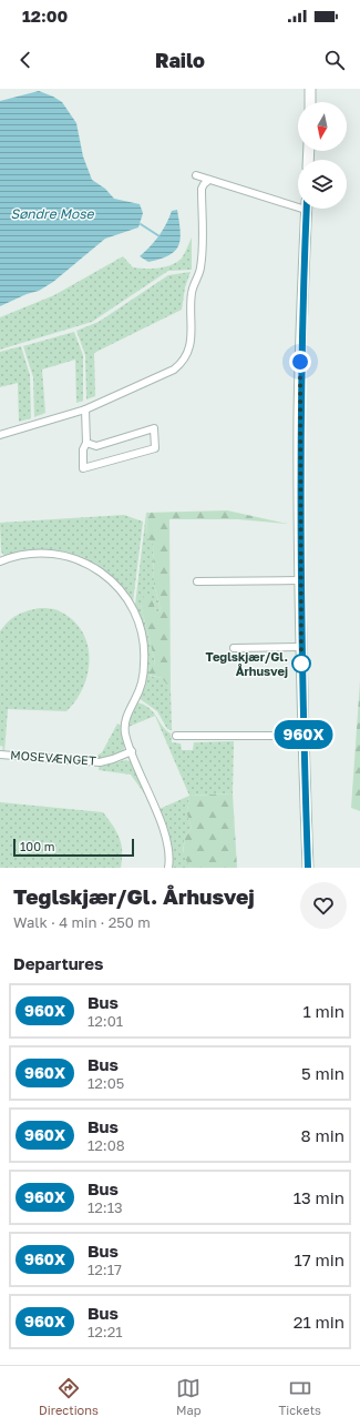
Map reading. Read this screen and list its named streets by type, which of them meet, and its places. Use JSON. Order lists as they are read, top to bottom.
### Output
{
  "streets": {
    "street": ["MOSEVÆNGET"]
  },
  "water": ["Søndre Mose"],
  "places": ["Teglskjær/Gl. Århusvej"],
  "lines": ["bus line 960X"],
  "scale_bar": "100 m",
  "north": "bottom",
  "page": {
    "status": "12:00",
    "header": "Railo",
    "on_map": "960X",
    "scale": "100 m",
    "heading": [
      ["Teglskjær/Gl. Århusvej", "Walk · 4 min · 250 m"],
      "Departures"
    ],
    "list": [
      {
        "mark": "960X",
        "name": "Bus",
        "note": "12:01",
        "value": "1 min"
      },
      {
        "mark": "960X",
        "name": "Bus",
        "note": "12:05",
        "value": "5 min"
      },
      {
        "mark": "960X",
        "name": "Bus",
        "note": "12:08",
        "value": "8 min"
      },
      {
        "mark": "960X",
        "name": "Bus",
        "note": "12:13",
        "value": "13 min"
      },
      {
        "mark": "960X",
        "name": "Bus",
        "note": "12:17",
        "value": "17 min"
      },
      {
        "mark": "960X",
        "name": "Bus",
        "note": "12:21",
        "value": "21 min"
      }
    ],
    "tabs": ["Directions", "Map", "Tickets"]
  }
}
